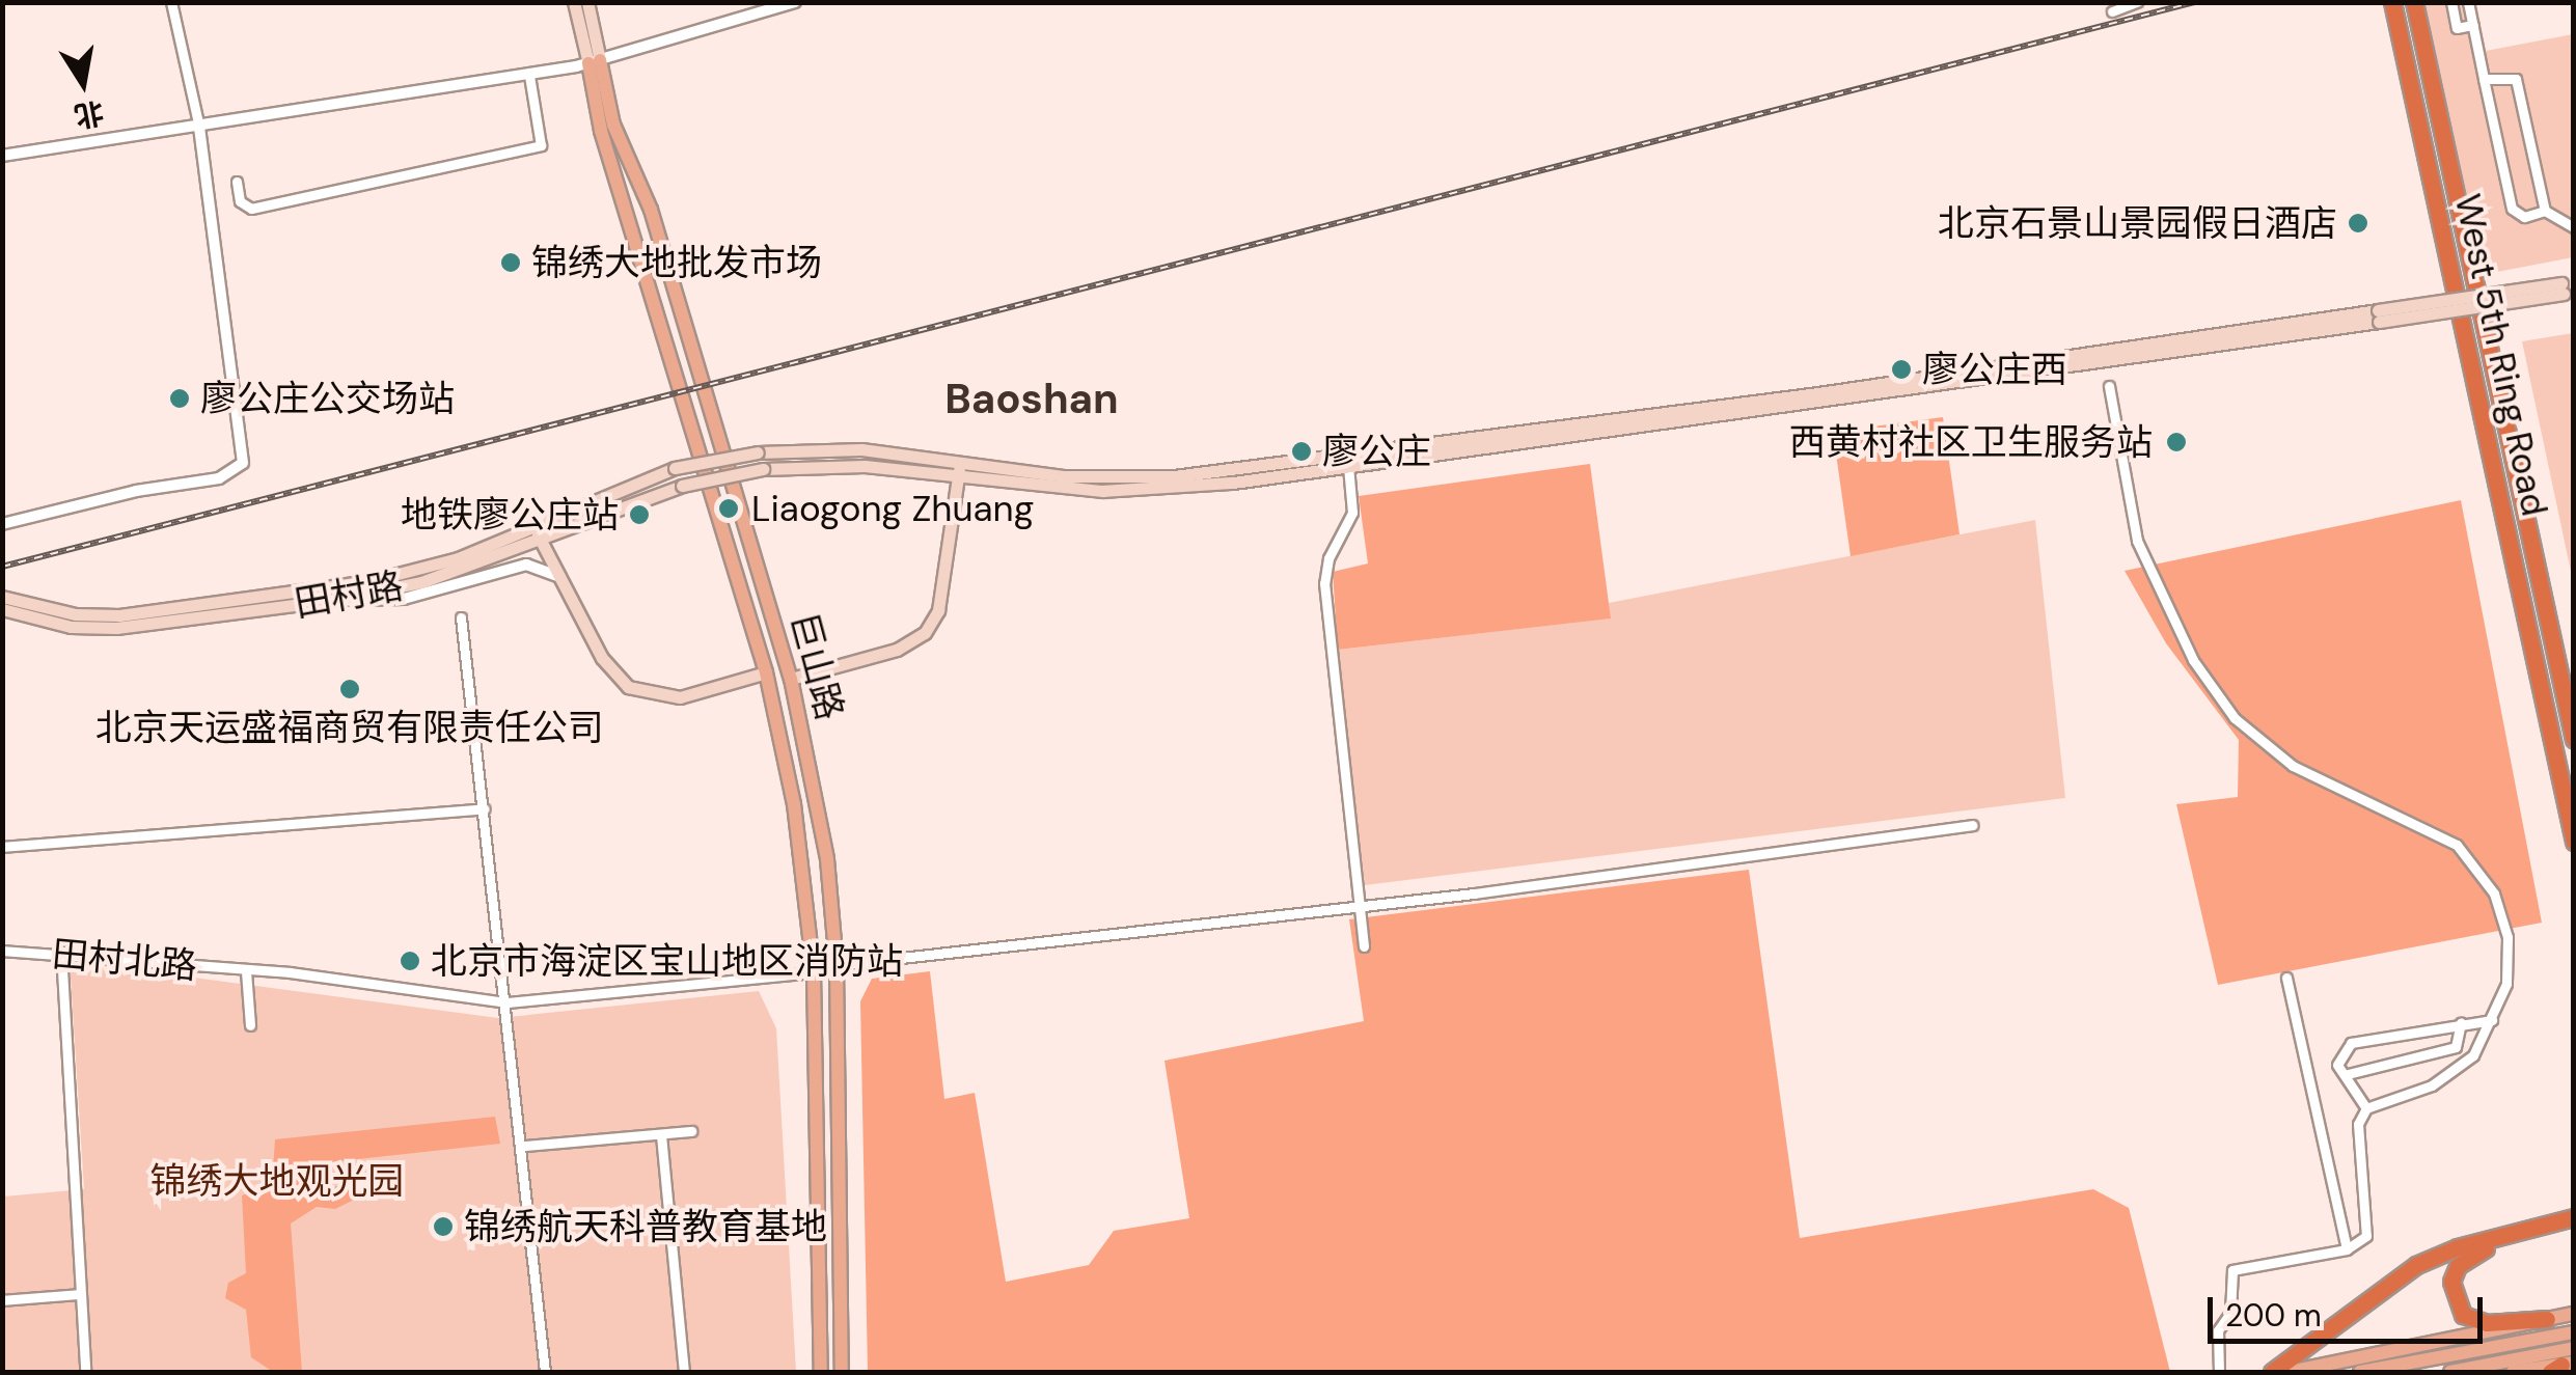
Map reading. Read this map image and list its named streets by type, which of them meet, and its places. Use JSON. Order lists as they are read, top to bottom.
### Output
{
  "streets": {
    "highway": ["West 5th Ring Road"],
    "main road": ["田村路", "巨山路"],
    "street": ["田村北路"]
  },
  "crossings": [
    ["巨山路", "田村北路"]
  ],
  "districts": ["Baoshan"],
  "parks": ["锦绣大地观光园"],
  "places": [
    "北京石景山景园假日酒店",
    "锦绣大地批发市场",
    "廖公庄西",
    "廖公庄公交场站",
    "西黄村社区卫生服务站",
    "廖公庄",
    "Liaogong Zhuang",
    "地铁廖公庄站",
    "北京天运盛福商贸有限责任公司",
    "北京市海淀区宝山地区消防站",
    "锦绣航天科普教育基地"
  ],
  "scale_bar": "200 m",
  "north": "bottom"
}
